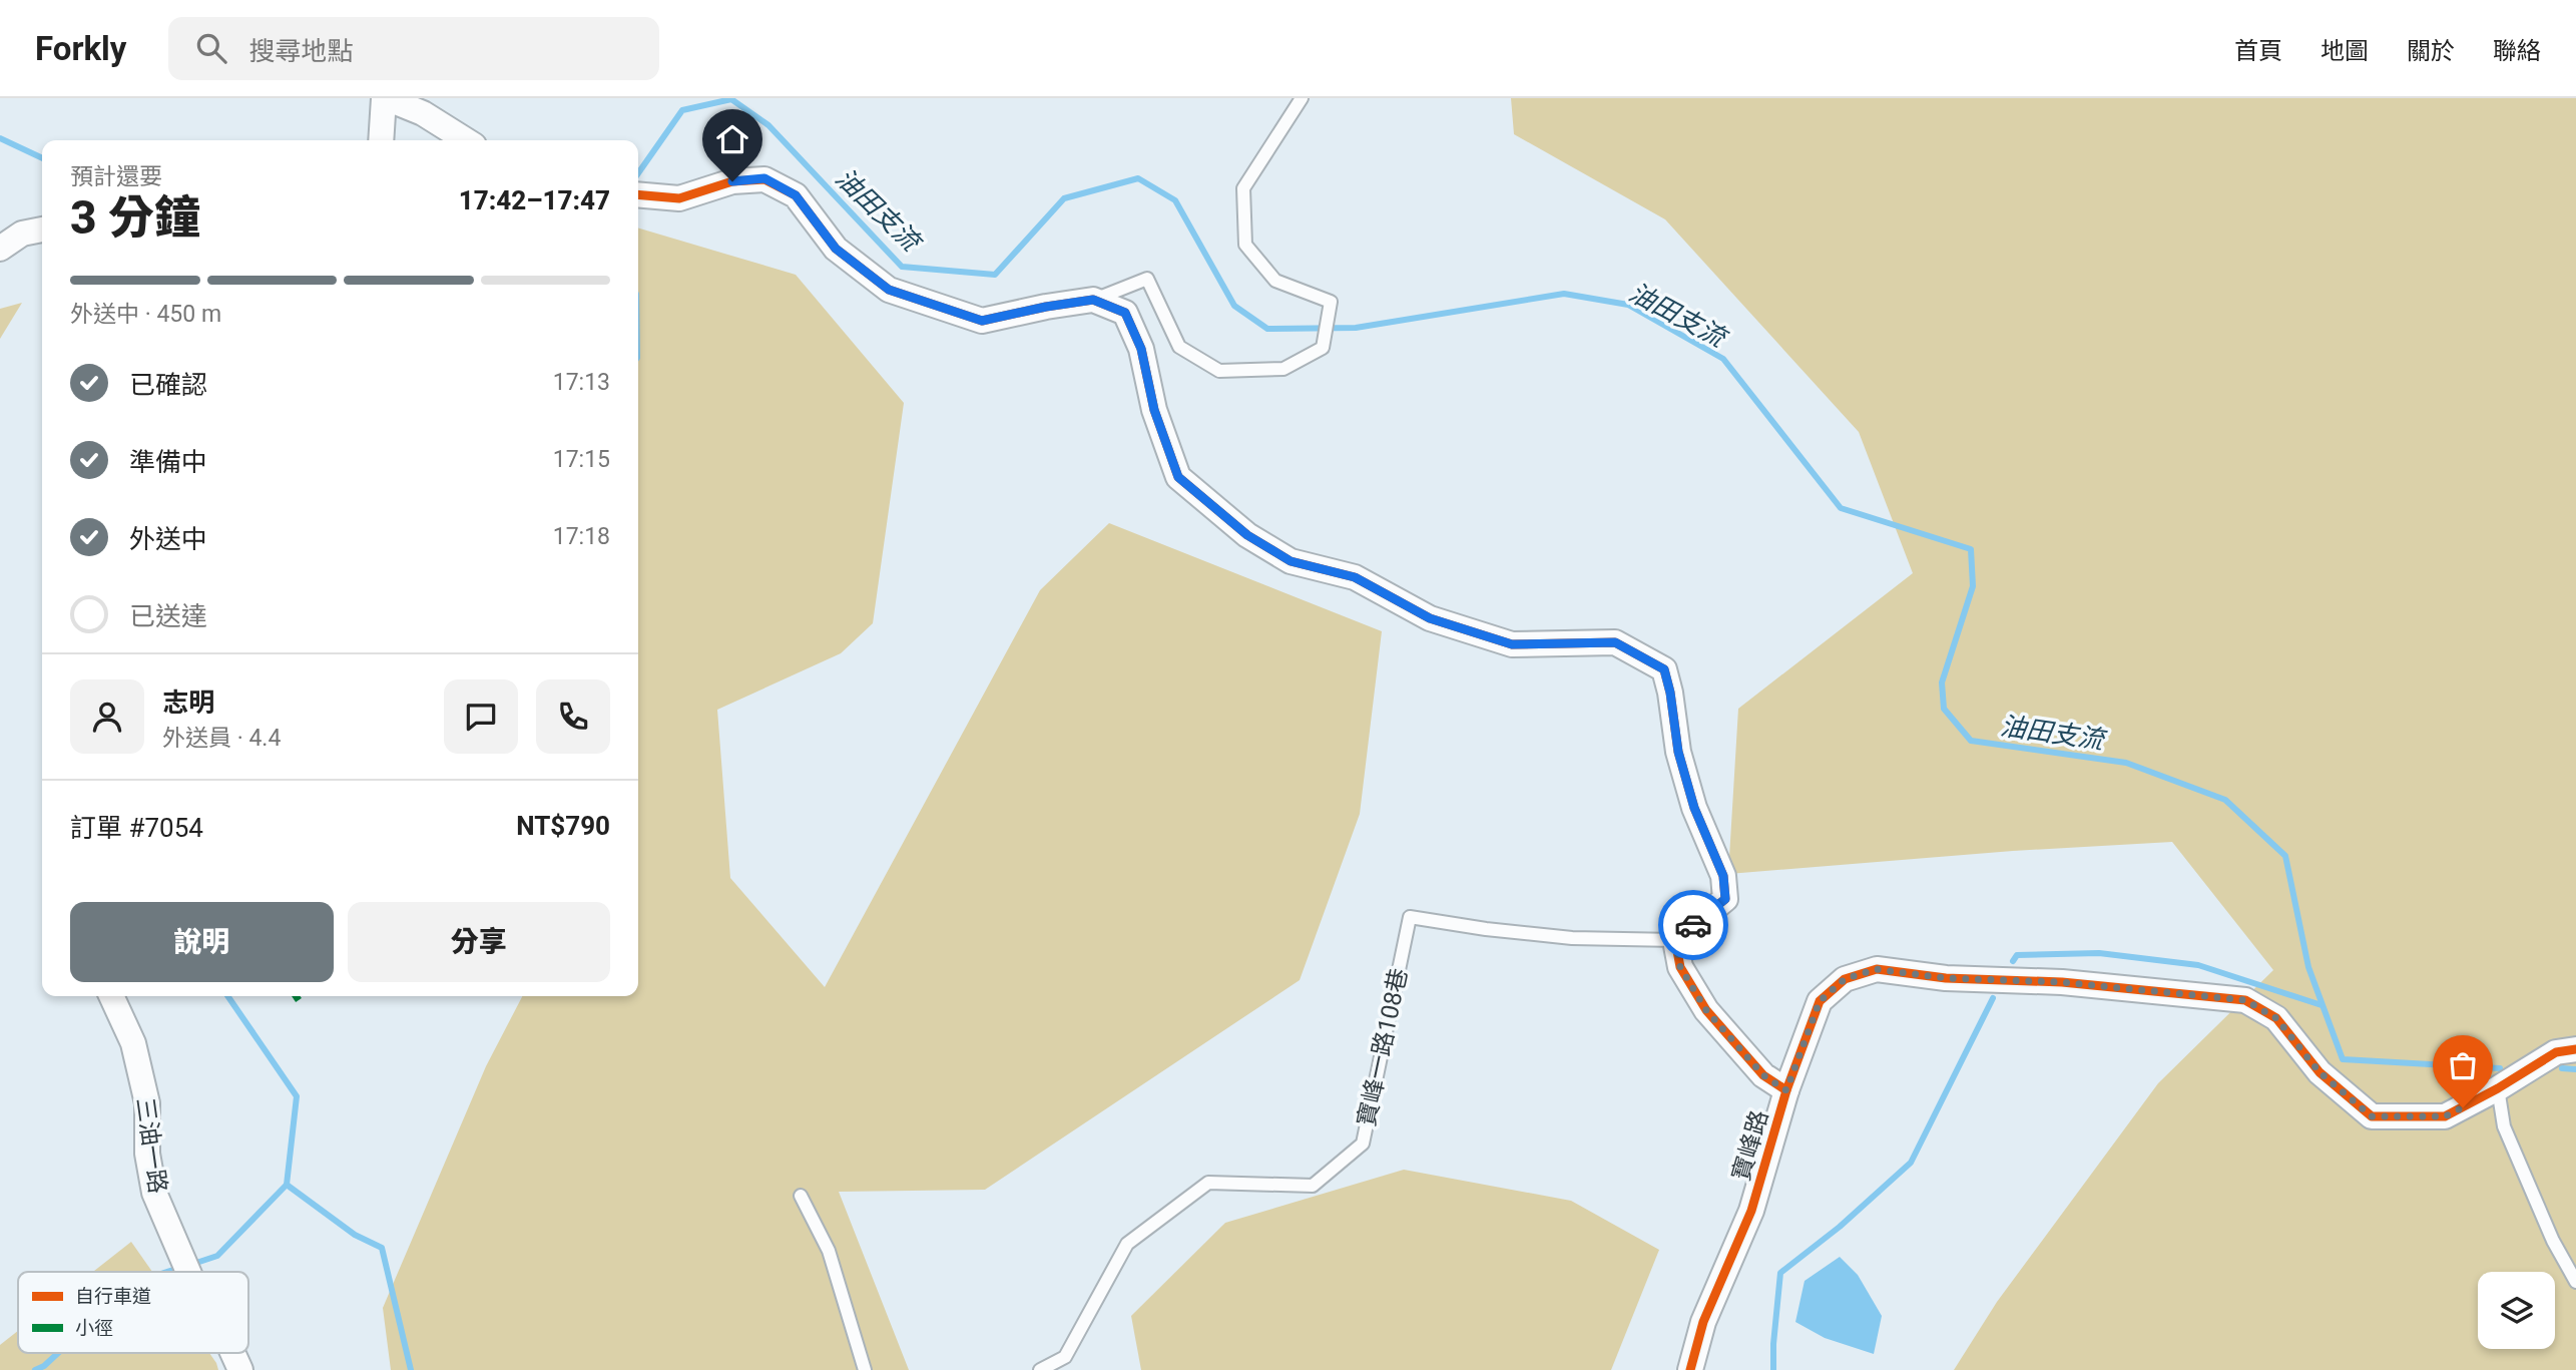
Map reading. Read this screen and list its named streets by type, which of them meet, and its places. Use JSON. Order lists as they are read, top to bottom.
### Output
{
  "streets": {
    "street": ["三油一路", "寶峰路"],
    "lane": ["寶峰一路108巷"]
  },
  "water": ["油田支流"],
  "legend": ["自行車道", "小徑"],
  "page": {
    "header": "Forkly",
    "search": "搜尋地點",
    "nav": [
      "首頁",
      "地圖",
      "關於",
      "聯絡"
    ],
    "heading": ["3 分鐘", "預計還要", "17:42–17:47"],
    "panel": [
      "志明",
      "外送員 · 4.4",
      "訂單 #7054",
      "NT$790"
    ],
    "bar": "外送中 · 450 m",
    "list": [
      ["已確認", "17:13"],
      ["準備中", "17:15"],
      ["外送中", "17:18"],
      "已送達"
    ],
    "buttons": ["說明", "分享"]
  }
}
